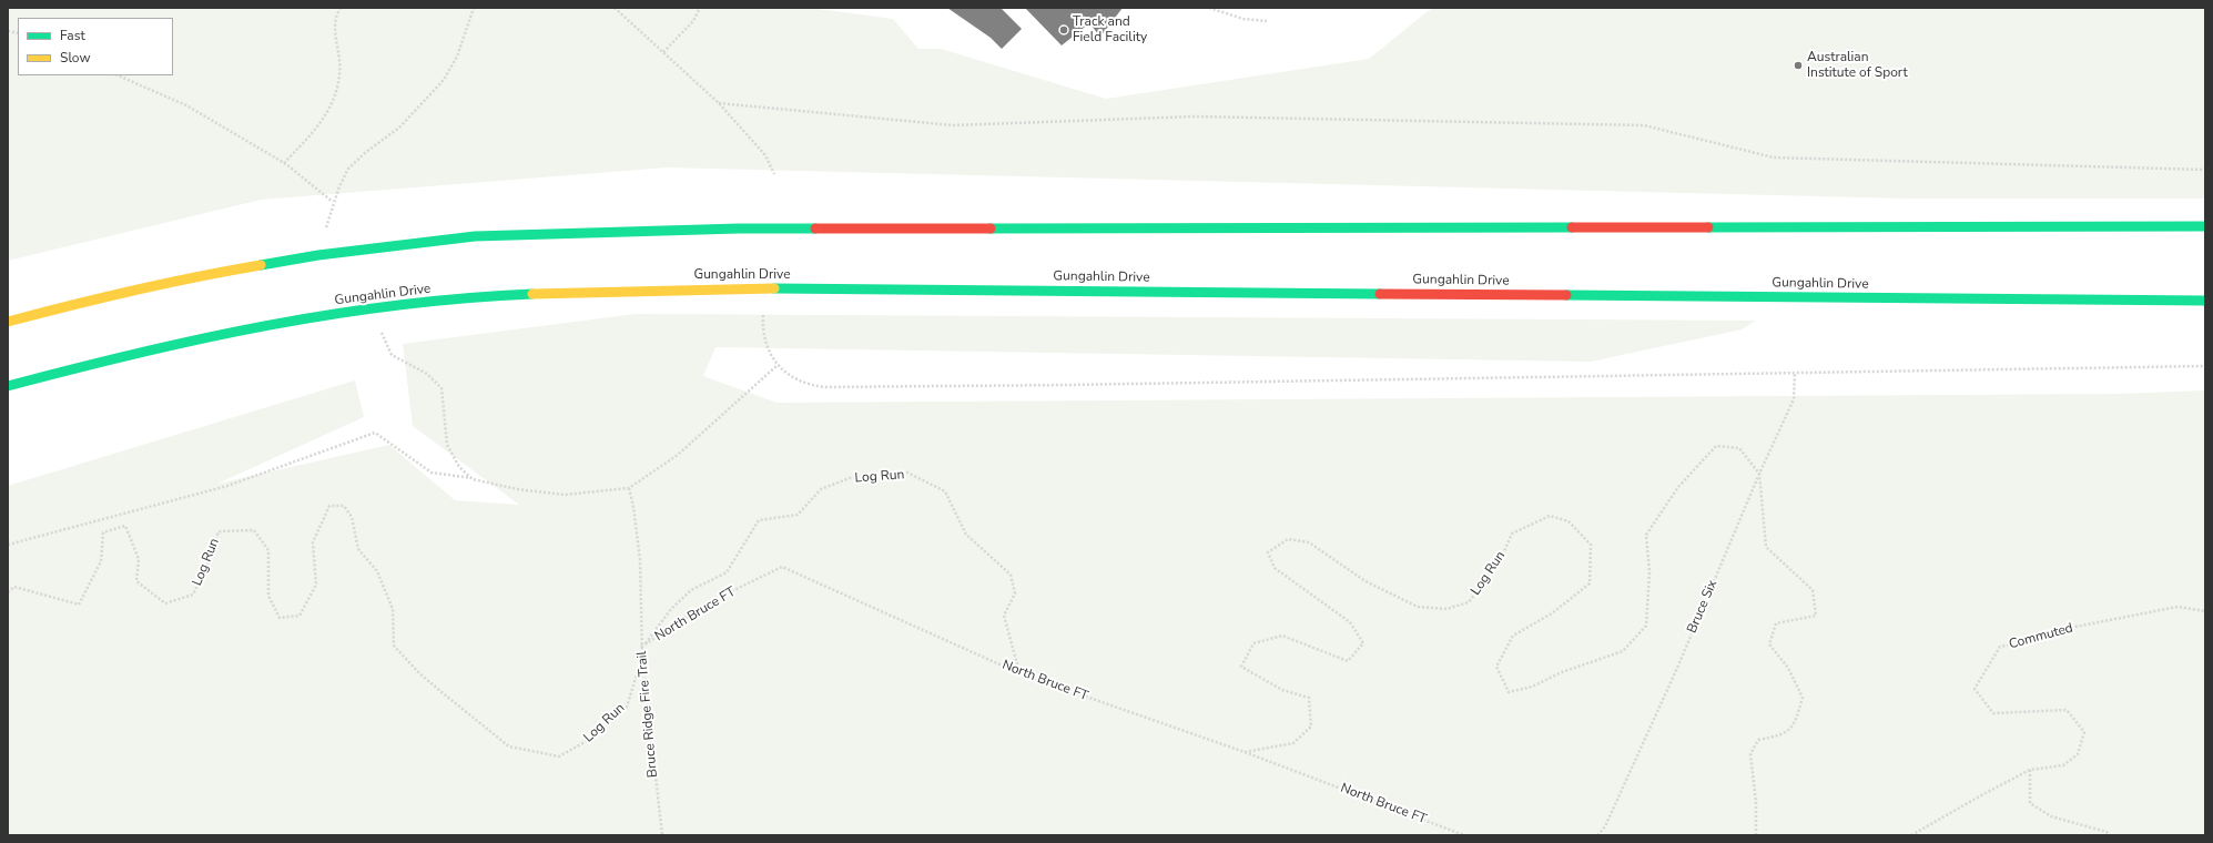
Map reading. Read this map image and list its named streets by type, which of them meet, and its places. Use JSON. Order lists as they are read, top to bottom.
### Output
{
  "streets": {
    "highway": ["Gungahlin Drive"],
    "path": [
      "Log Run",
      "Bruce Six",
      "North Bruce FT",
      "Commuted",
      "Bruce Ridge Fire Trail"
    ]
  },
  "crossings": [
    ["Log Run", "Bruce Six"],
    ["Log Run", "North Bruce FT"],
    ["Log Run", "Bruce Ridge Fire Trail"],
    ["North Bruce FT", "Bruce Ridge Fire Trail"]
  ],
  "places": ["Track and Field Facility", "Australian Institute of Sport"],
  "legend": ["Fast", "Slow"]
}
